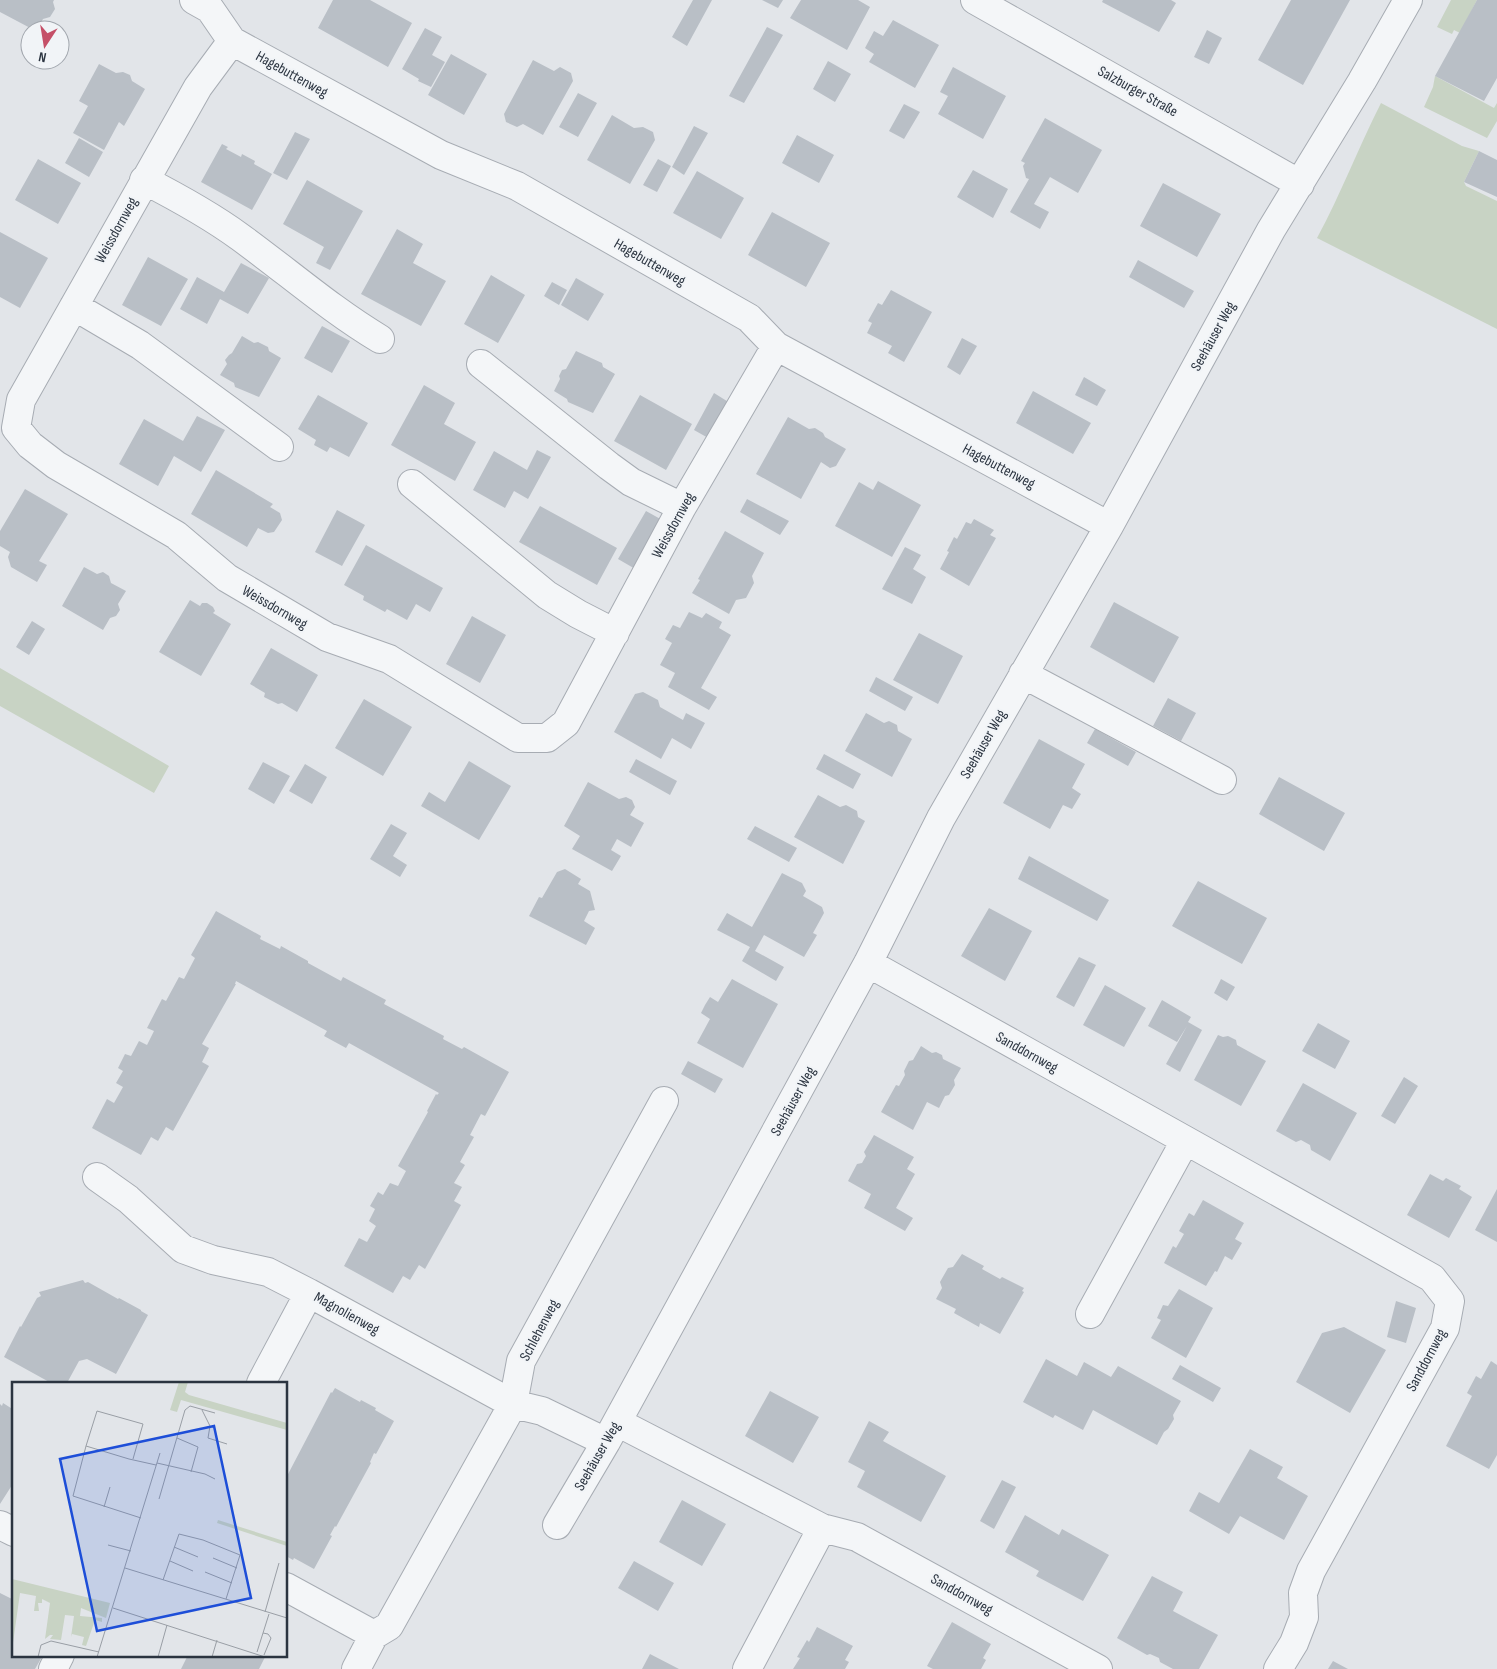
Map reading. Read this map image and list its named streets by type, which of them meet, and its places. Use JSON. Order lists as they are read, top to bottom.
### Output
{
  "streets": {
    "street": [
      "Hagebuttenweg",
      "Salzburger Straße",
      "Weissdornweg",
      "Seehäuser Weg",
      "Sanddornweg",
      "Magnolienweg",
      "Schlehenweg"
    ]
  },
  "crossings": [
    ["Hagebuttenweg", "Weissdornweg"],
    ["Hagebuttenweg", "Seehäuser Weg"],
    ["Salzburger Straße", "Seehäuser Weg"],
    ["Seehäuser Weg", "Sanddornweg"],
    ["Seehäuser Weg", "Magnolienweg"],
    ["Sanddornweg", "Magnolienweg"],
    ["Magnolienweg", "Schlehenweg"]
  ],
  "north": "bottom"
}
